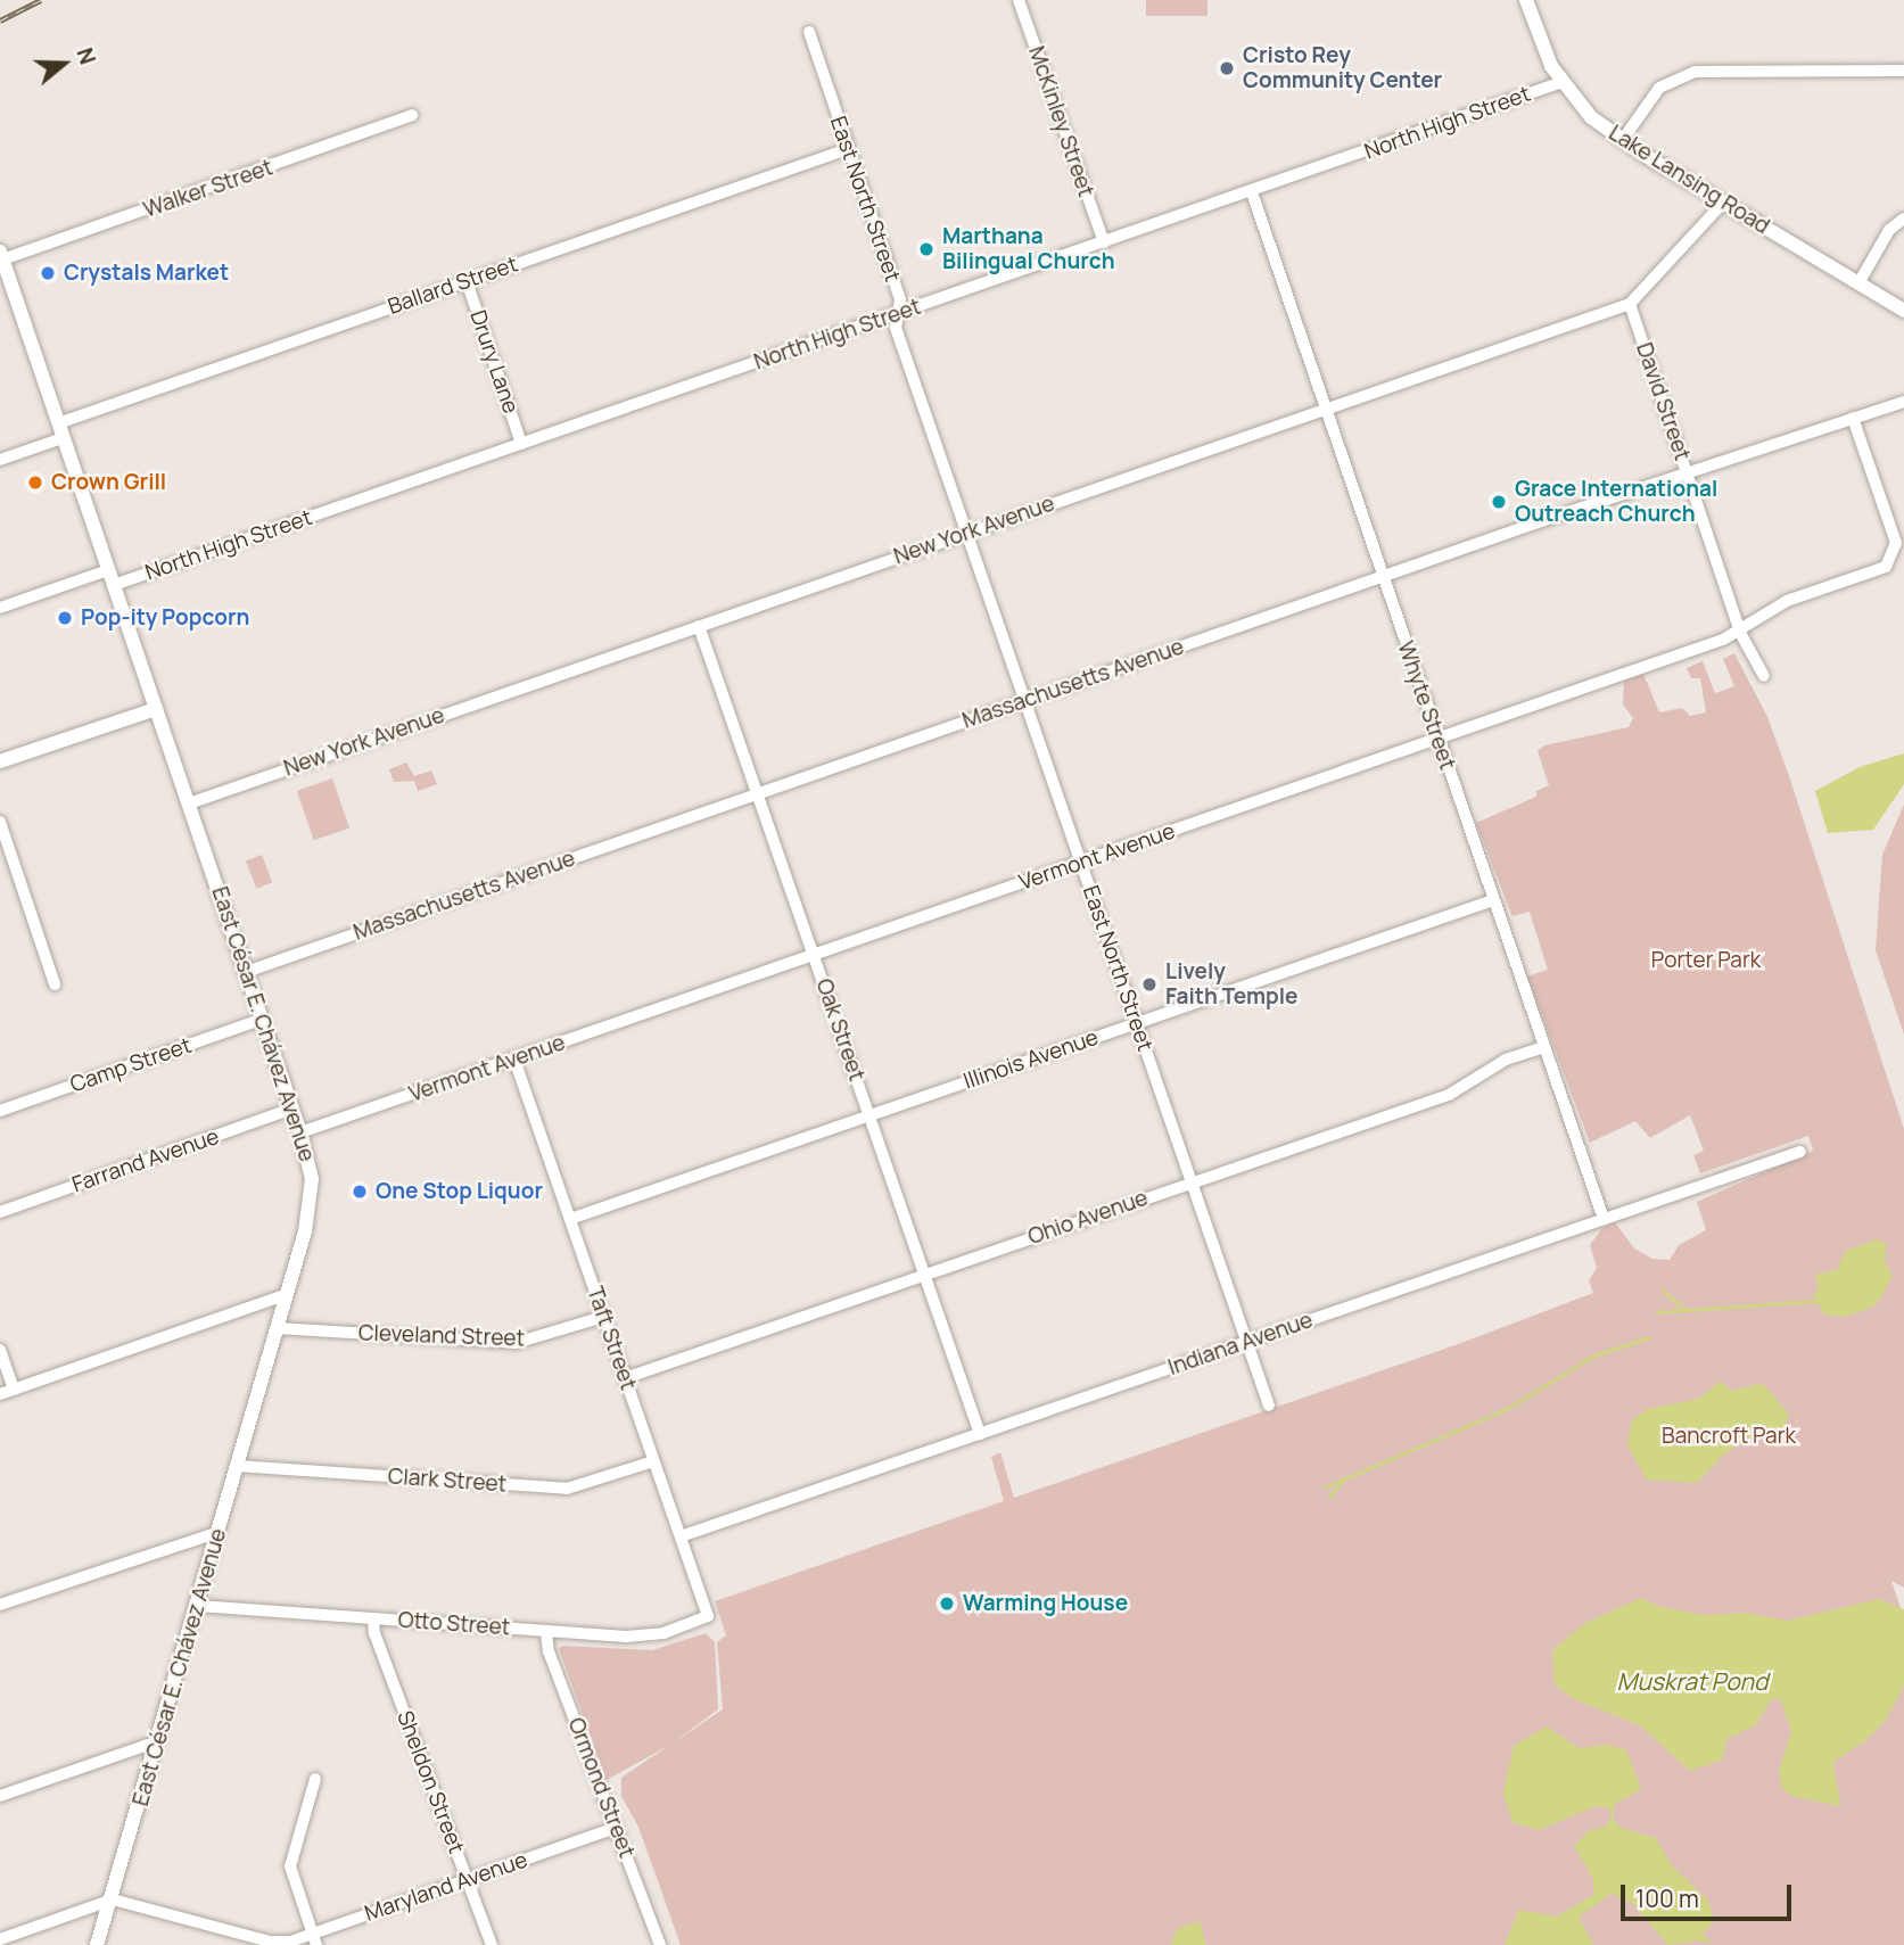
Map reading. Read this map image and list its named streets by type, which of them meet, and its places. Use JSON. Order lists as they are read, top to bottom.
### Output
{
  "streets": {
    "street": [
      "McKinley Street",
      "North High Street",
      "Lake Lansing Road",
      "Walker Street",
      "East North Street",
      "Ballard Street",
      "Drury Lane",
      "David Street",
      "New York Avenue",
      "Massachusetts Avenue",
      "Whyte Street",
      "Vermont Avenue",
      "East César E. Chávez Avenue",
      "Oak Street",
      "Illinois Avenue",
      "Camp Street",
      "Farrand Avenue",
      "Ohio Avenue",
      "Cleveland Street",
      "Taft Street",
      "Indiana Avenue",
      "Clark Street",
      "Otto Street",
      "Sheldon Street",
      "Ormond Street",
      "Maryland Avenue"
    ]
  },
  "crossings": [
    ["McKinley Street", "North High Street"],
    ["North High Street", "Lake Lansing Road"],
    ["North High Street", "East North Street"],
    ["North High Street", "Drury Lane"],
    ["North High Street", "Whyte Street"],
    ["North High Street", "East César E. Chávez Avenue"],
    ["Lake Lansing Road", "New York Avenue"],
    ["Walker Street", "East César E. Chávez Avenue"],
    ["East North Street", "Ballard Street"],
    ["East North Street", "New York Avenue"],
    ["East North Street", "Massachusetts Avenue"],
    ["East North Street", "Vermont Avenue"],
    ["East North Street", "Illinois Avenue"],
    ["East North Street", "Ohio Avenue"],
    ["East North Street", "Indiana Avenue"],
    ["Ballard Street", "Drury Lane"],
    ["Ballard Street", "East César E. Chávez Avenue"],
    ["David Street", "New York Avenue"],
    ["David Street", "Massachusetts Avenue"],
    ["David Street", "Vermont Avenue"],
    ["New York Avenue", "Whyte Street"],
    ["New York Avenue", "East César E. Chávez Avenue"],
    ["New York Avenue", "Oak Street"],
    ["Massachusetts Avenue", "Whyte Street"],
    ["Massachusetts Avenue", "Vermont Avenue"],
    ["Massachusetts Avenue", "East César E. Chávez Avenue"],
    ["Massachusetts Avenue", "Oak Street"],
    ["Whyte Street", "Vermont Avenue"],
    ["Whyte Street", "Illinois Avenue"],
    ["Whyte Street", "Ohio Avenue"],
    ["Whyte Street", "Indiana Avenue"],
    ["Vermont Avenue", "East César E. Chávez Avenue"],
    ["Vermont Avenue", "Oak Street"],
    ["Vermont Avenue", "Taft Street"],
    ["East César E. Chávez Avenue", "Camp Street"],
    ["East César E. Chávez Avenue", "Farrand Avenue"],
    ["East César E. Chávez Avenue", "Cleveland Street"],
    ["East César E. Chávez Avenue", "Clark Street"],
    ["East César E. Chávez Avenue", "Otto Street"],
    ["East César E. Chávez Avenue", "Maryland Avenue"],
    ["Oak Street", "Illinois Avenue"],
    ["Oak Street", "Ohio Avenue"],
    ["Oak Street", "Indiana Avenue"],
    ["Illinois Avenue", "Taft Street"],
    ["Ohio Avenue", "Taft Street"],
    ["Cleveland Street", "Taft Street"],
    ["Taft Street", "Indiana Avenue"],
    ["Taft Street", "Clark Street"],
    ["Taft Street", "Otto Street"],
    ["Otto Street", "Sheldon Street"],
    ["Otto Street", "Ormond Street"],
    ["Sheldon Street", "Maryland Avenue"],
    ["Ormond Street", "Maryland Avenue"]
  ],
  "water": ["Muskrat Pond"],
  "parks": ["Porter Park", "Bancroft Park"],
  "places": [
    "Cristo Rey Community Center",
    "Marthana Bilingual Church",
    "Crystals Market",
    "Crown Grill",
    "Grace International Outreach Church",
    "Pop-ity Popcorn",
    "Lively Faith Temple",
    "One Stop Liquor",
    "Warming House"
  ],
  "scale_bar": "100 m",
  "north": "right"
}
